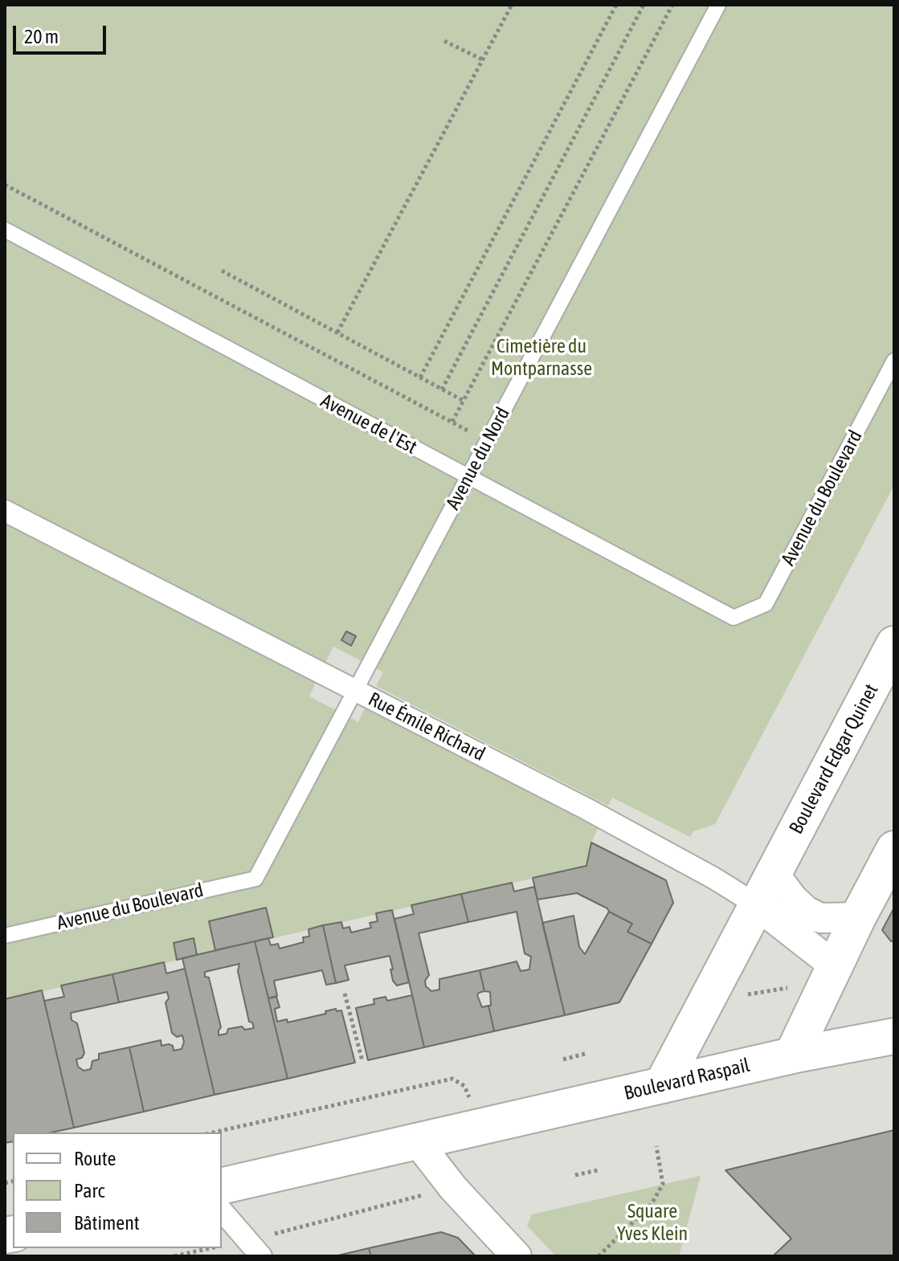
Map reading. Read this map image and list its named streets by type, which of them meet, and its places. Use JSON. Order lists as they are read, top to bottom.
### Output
{
  "streets": {
    "street": ["Rue Émile Richard", "Boulevard Edgar Quinet", "Boulevard Raspail"],
    "lane": ["Avenue de l'Est", "Avenue du Nord", "Avenue du Boulevard"]
  },
  "crossings": [
    ["Avenue de l'Est", "Avenue du Nord"],
    ["Avenue de l'Est", "Avenue du Boulevard"],
    ["Avenue du Nord", "Avenue du Boulevard"],
    ["Avenue du Nord", "Rue Émile Richard"],
    ["Rue Émile Richard", "Boulevard Edgar Quinet"],
    ["Boulevard Edgar Quinet", "Boulevard Raspail"]
  ],
  "parks": ["Cimetière du Montparnasse", "Square Yves Klein"],
  "legend": ["Route", "Parc", "Bâtiment"],
  "scale_bar": "20 m"
}
